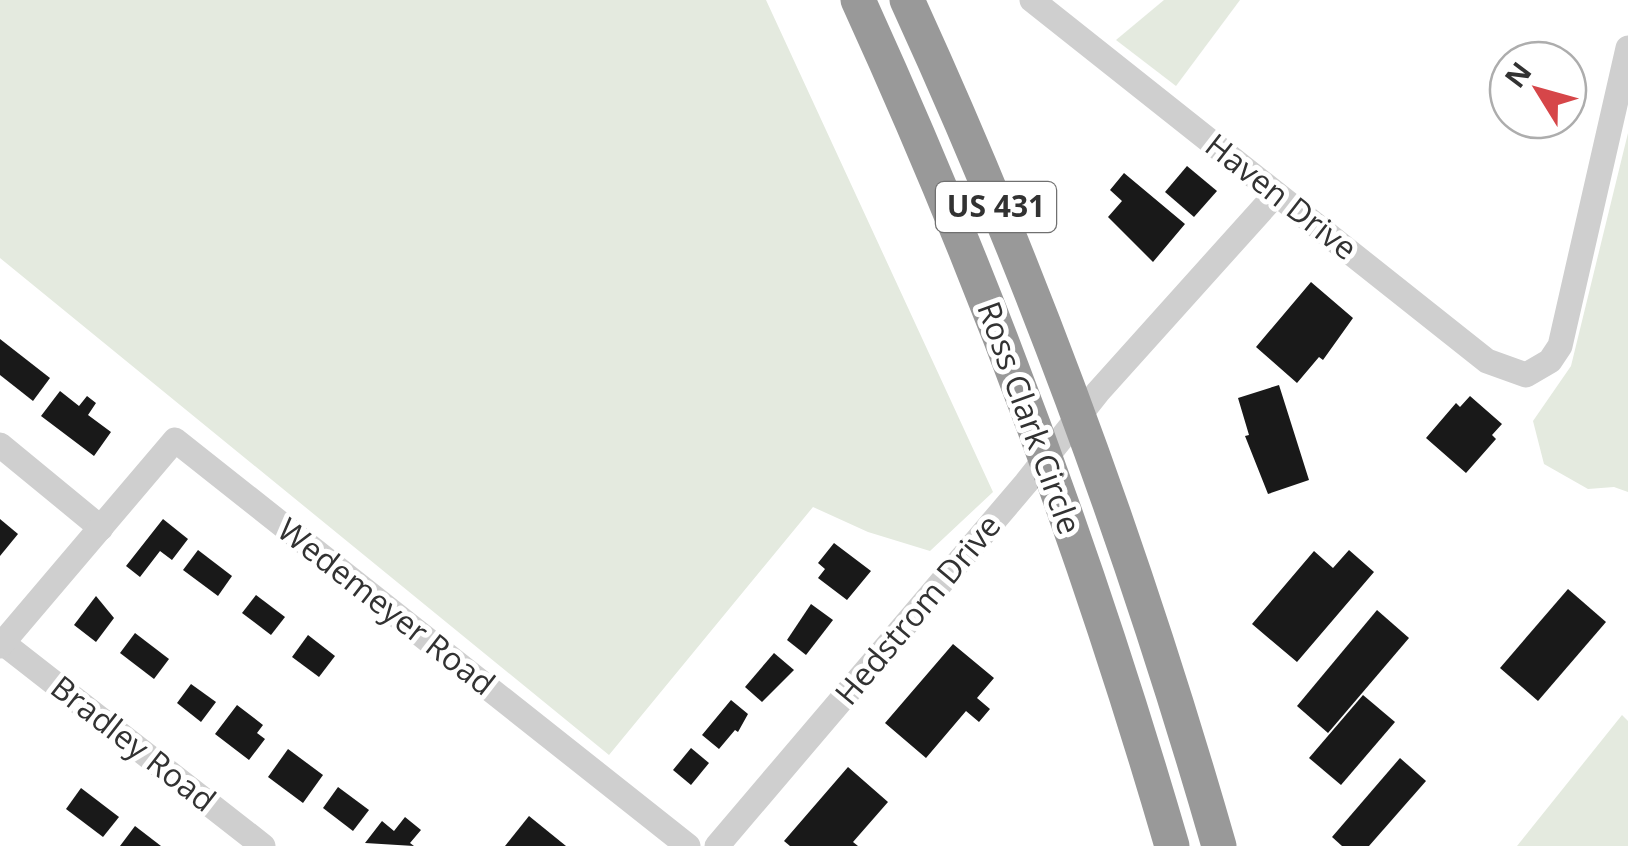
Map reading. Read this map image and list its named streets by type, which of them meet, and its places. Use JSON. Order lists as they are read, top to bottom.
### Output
{
  "streets": {
    "highway": ["US 431", "Ross Clark Circle"],
    "street": [
      "Haven Drive",
      "Wedemeyer Road",
      "Hedstrom Drive",
      "Bradley Road"
    ]
  },
  "crossings": [
    ["Haven Drive", "Hedstrom Drive"],
    ["Ross Clark Circle", "Hedstrom Drive"]
  ],
  "north": "top left"
}
